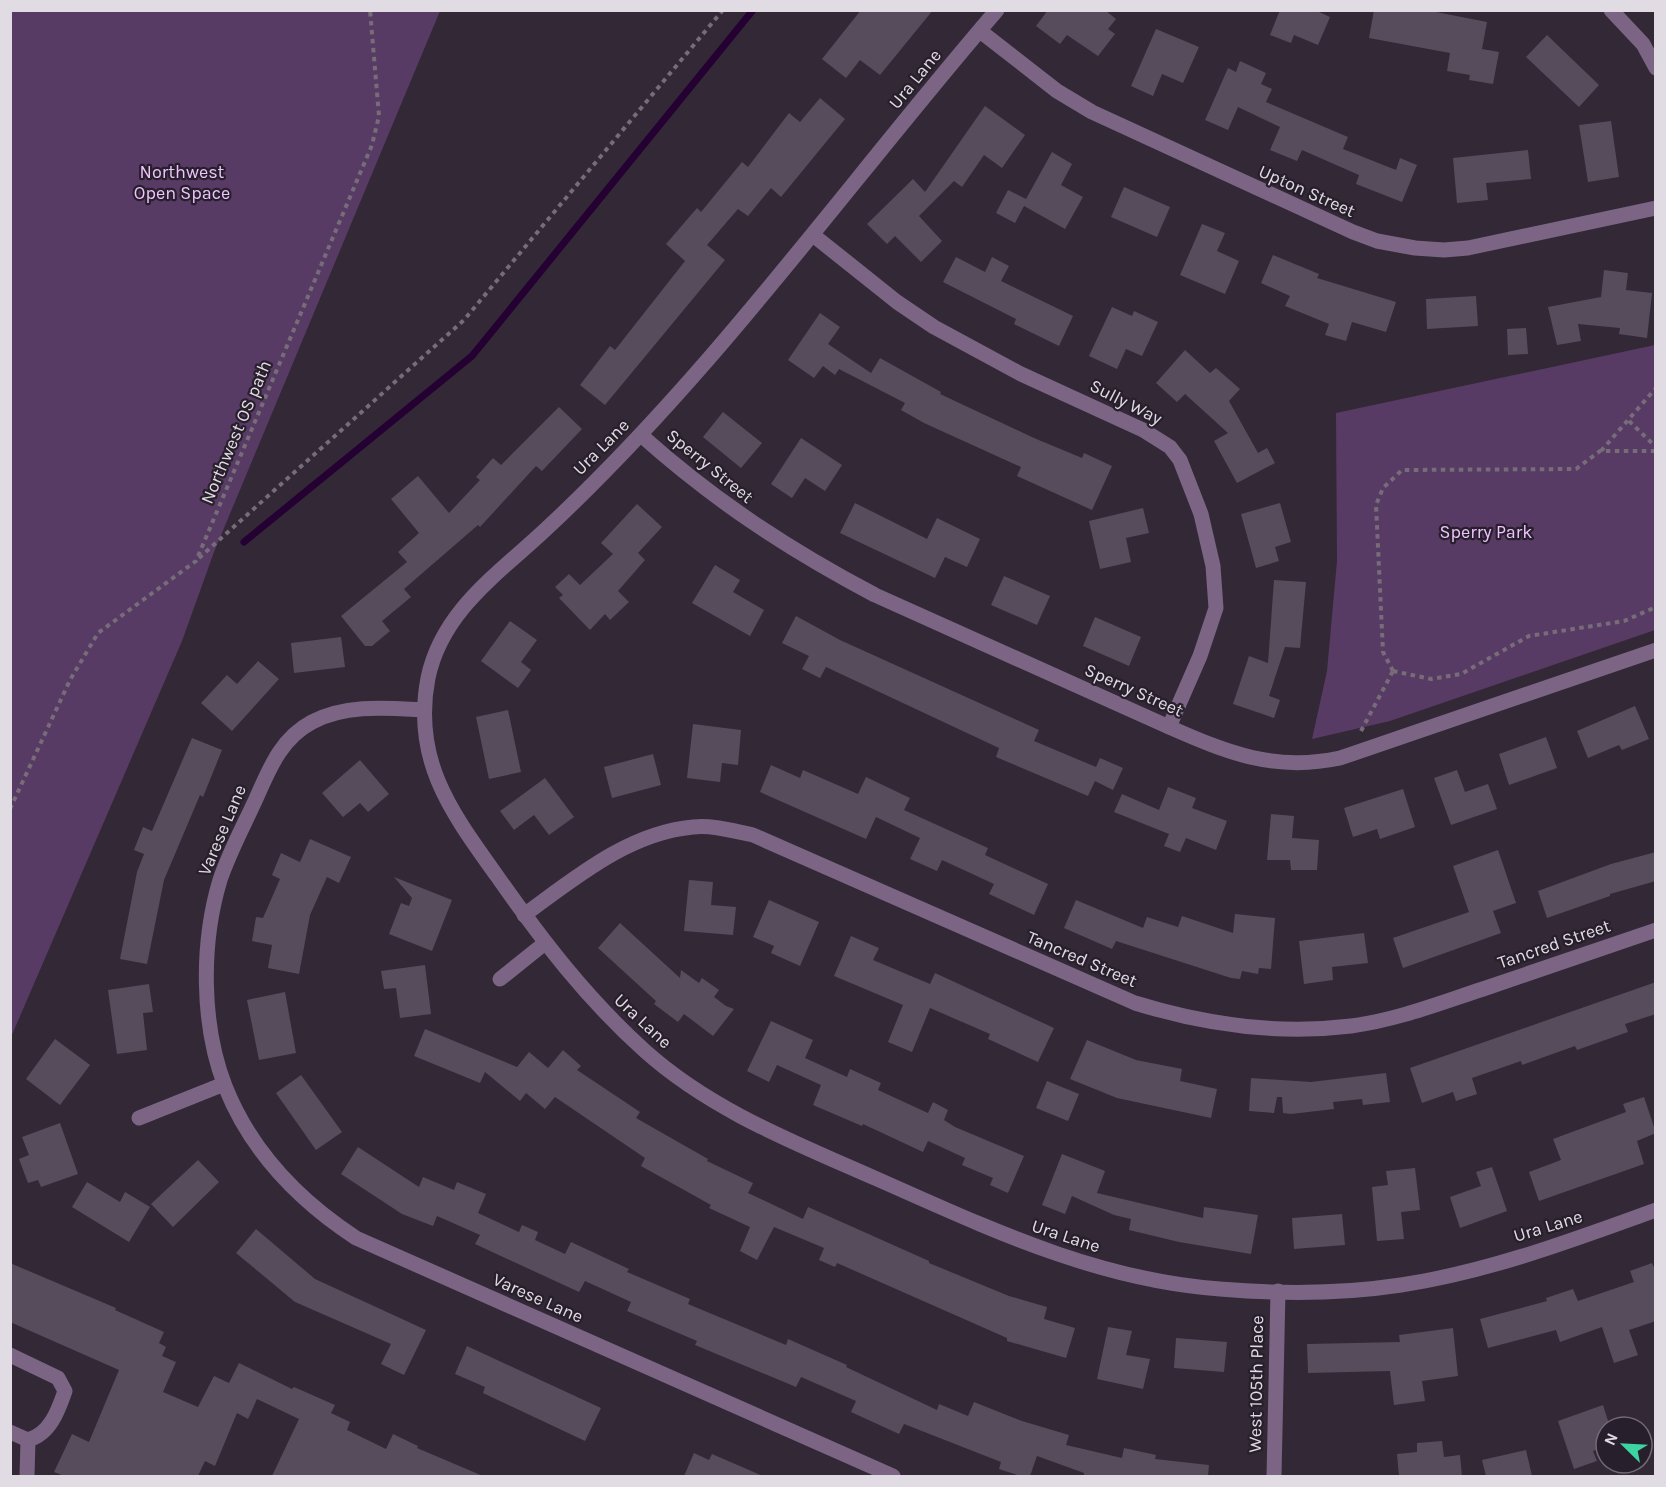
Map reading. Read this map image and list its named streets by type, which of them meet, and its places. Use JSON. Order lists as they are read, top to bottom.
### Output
{
  "streets": {
    "street": [
      "Ura Lane",
      "Upton Street",
      "Sully Way",
      "Sperry Street",
      "Varese Lane",
      "Tancred Street",
      "West 105th Place"
    ],
    "path": ["Northwest OS path"]
  },
  "crossings": [
    ["Ura Lane", "Upton Street"],
    ["Ura Lane", "Sully Way"],
    ["Ura Lane", "Sperry Street"],
    ["Ura Lane", "Varese Lane"],
    ["Ura Lane", "Tancred Street"],
    ["Ura Lane", "West 105th Place"],
    ["Sully Way", "Sperry Street"]
  ],
  "parks": ["Northwest Open Space", "Sperry Park"],
  "north": "top left"
}
